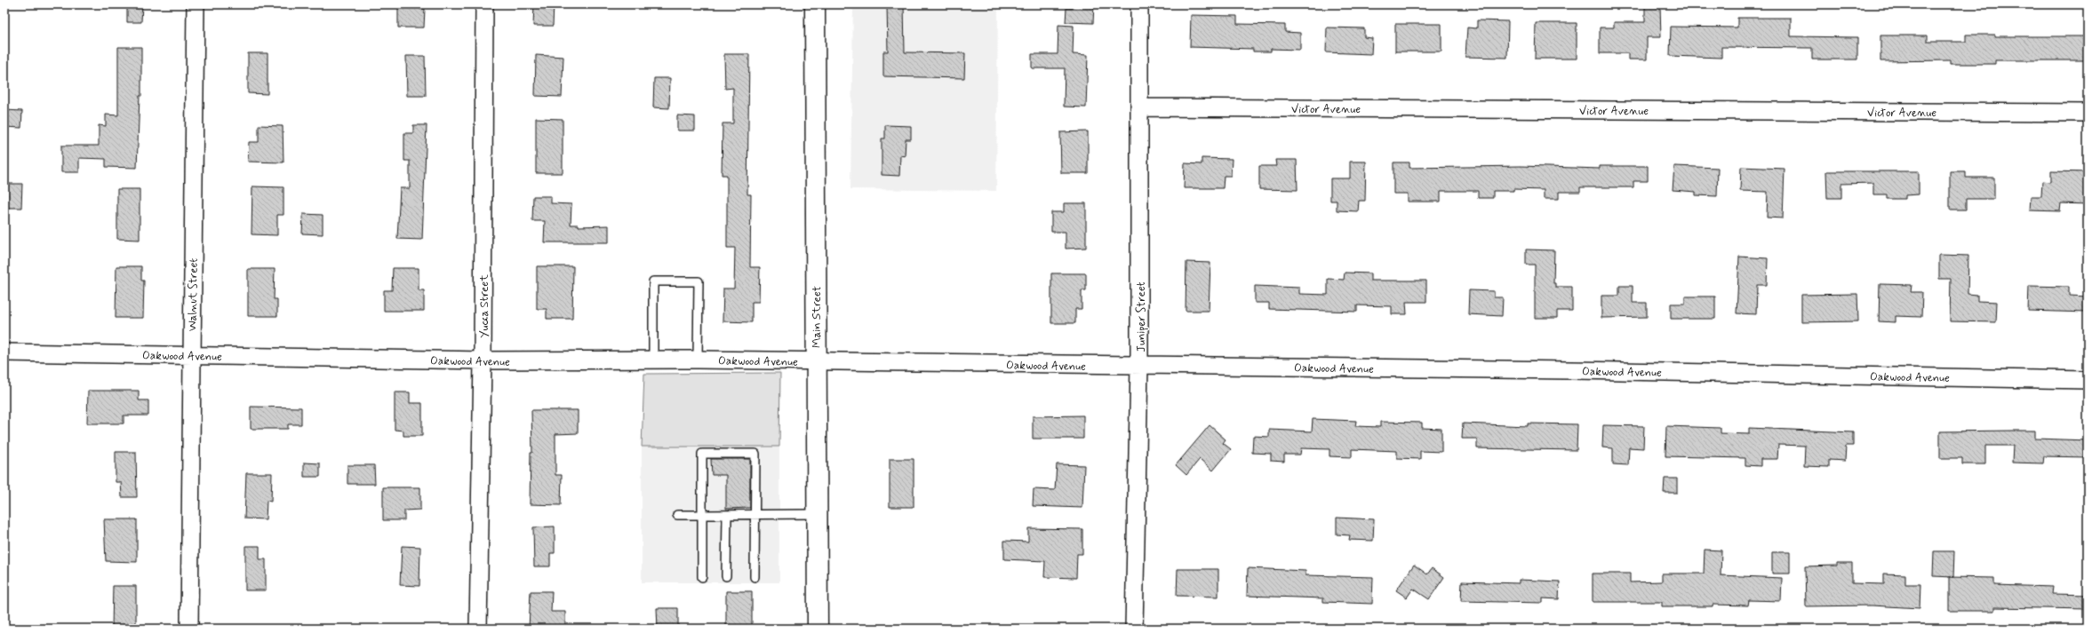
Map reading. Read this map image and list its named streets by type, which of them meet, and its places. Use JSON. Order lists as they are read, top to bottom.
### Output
{
  "streets": {
    "main road": ["Main Street"],
    "street": [
      "Victor Avenue",
      "Walnut Street",
      "Yucca Street",
      "Juniper Street",
      "Oakwood Avenue"
    ]
  },
  "crossings": [
    ["Victor Avenue", "Juniper Street"],
    ["Walnut Street", "Oakwood Avenue"],
    ["Yucca Street", "Oakwood Avenue"],
    ["Main Street", "Oakwood Avenue"],
    ["Juniper Street", "Oakwood Avenue"]
  ]
}
